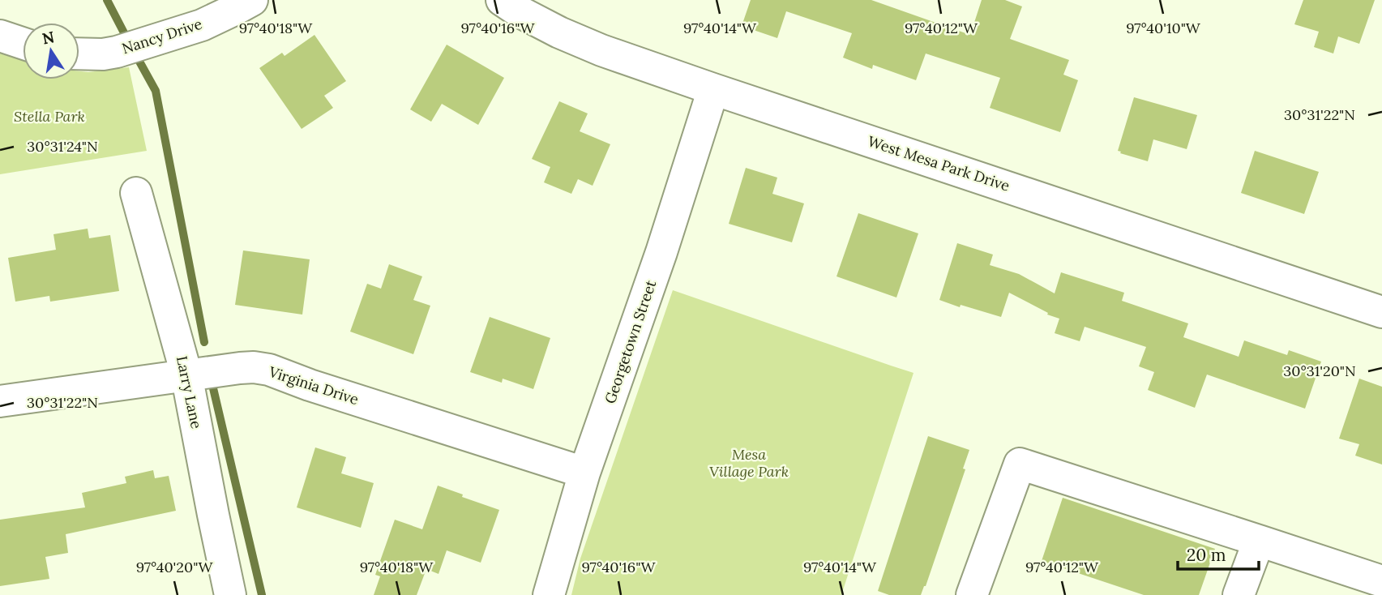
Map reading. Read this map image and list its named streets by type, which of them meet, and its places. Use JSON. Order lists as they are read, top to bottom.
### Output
{
  "streets": {
    "street": [
      "Nancy Drive",
      "West Mesa Park Drive",
      "Georgetown Street",
      "Virginia Drive",
      "Larry Lane"
    ]
  },
  "crossings": [
    ["West Mesa Park Drive", "Georgetown Street"],
    ["Georgetown Street", "Virginia Drive"],
    ["Virginia Drive", "Larry Lane"]
  ],
  "parks": ["Stella Park", "Mesa Village Park"],
  "scale_bar": "20 m",
  "north": "top",
  "coordinates": [
    "97°40'18\"W",
    "97°40'16\"W",
    "97°40'14\"W",
    "97°40'12\"W",
    "97°40'10\"W",
    "30°31'22\"N",
    "30°31'24\"N",
    "30°31'20\"N",
    "97°40'20\"W"
  ]
}
